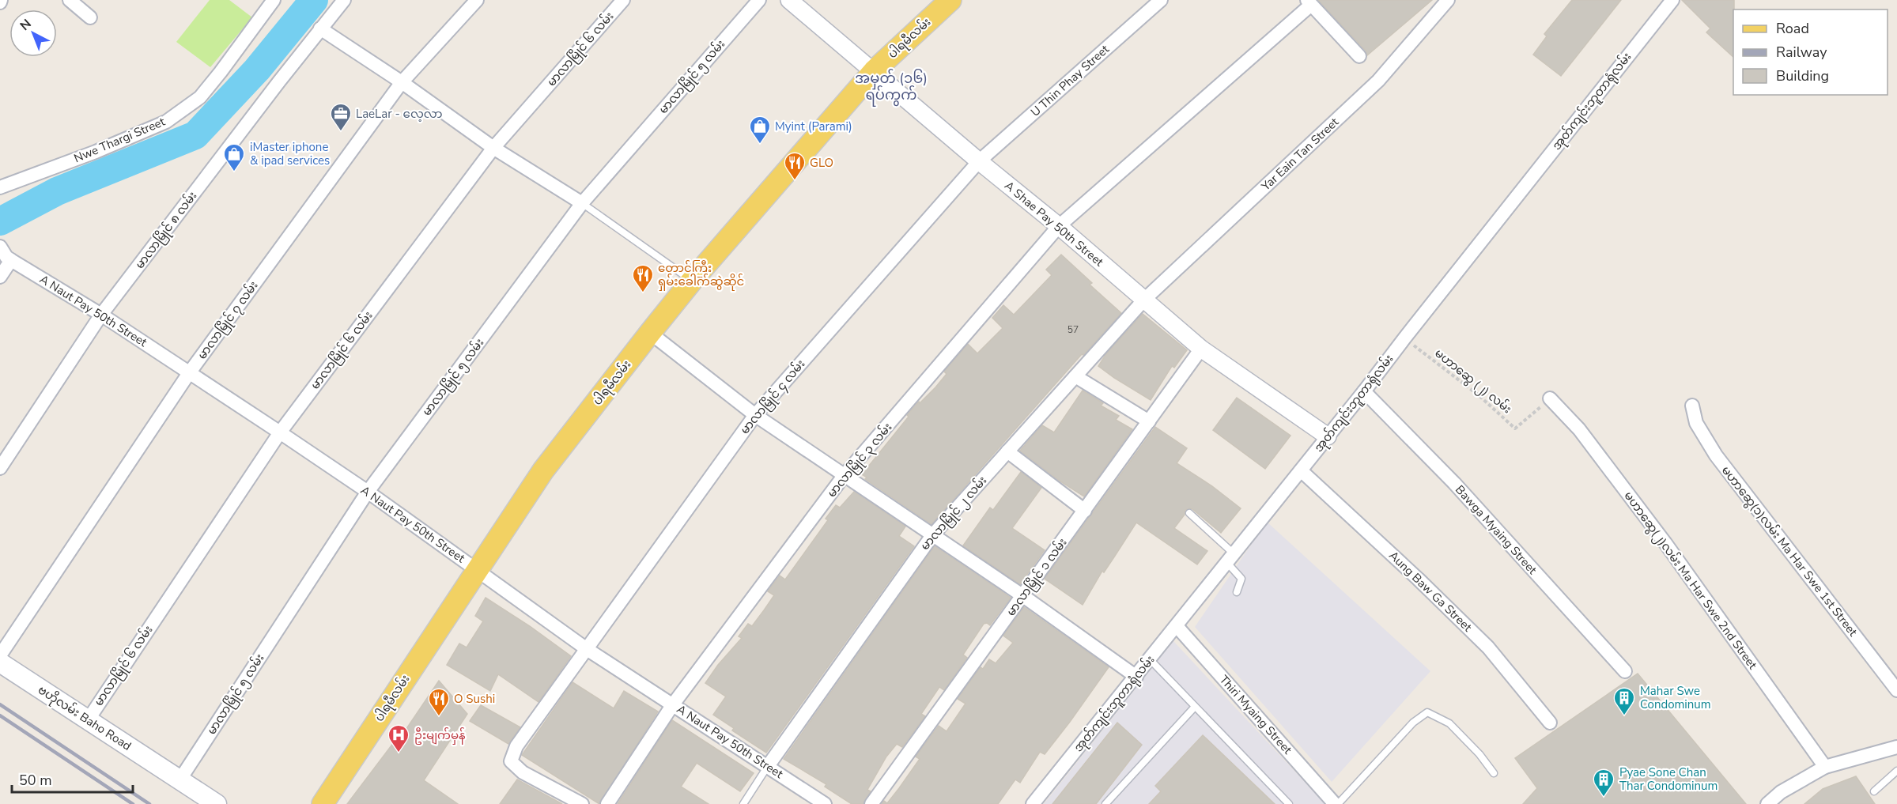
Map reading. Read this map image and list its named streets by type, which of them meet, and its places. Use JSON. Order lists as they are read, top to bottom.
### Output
{
  "streets": {
    "main road": ["ပါရမီလမ်း", "ဗဟိုလမ်း Baho Road"],
    "street": [
      "မာလာမြိုင် ၆ လမ်း",
      "မာလာမြိုင် ၅ လမ်း",
      "U Thin Phay Street",
      "အုတ်ကျင်းဘူတာရုံလမ်း",
      "Nwe Thargi Street",
      "Yar Eain Tan Street",
      "A Shae Pay 50th Street",
      "မာလာမြိုင် ၈ လမ်း",
      "A Naut Pay 50th Street",
      "မာလာမြိုင် ၇ လမ်း",
      "မာလာမြိုင် ၄ လမ်း",
      "မာလာမြိုင် ၃ လမ်း",
      "မာလာမြိုင် ၂ လမ်း",
      "Bawga Myaing Street",
      "မဟာဆွေ(၁)လမ်း Ma Har Swe 1st Street",
      "မာလာမြိုင် ၁ လမ်း",
      "မဟာဆွေ(၂)လမ်း Ma Har Swe 2nd Street",
      "Aung Baw Ga Street",
      "Thiri Myaing Street"
    ],
    "path": ["မဟာဆွေ (၂) လမ်း"]
  },
  "crossings": [
    ["ပါရမီလမ်း", "A Shae Pay 50th Street"],
    ["ပါရမီလမ်း", "A Naut Pay 50th Street"],
    ["မာလာမြိုင် ၆ လမ်း", "A Naut Pay 50th Street"],
    ["မာလာမြိုင် ၆ လမ်း", "ဗဟိုလမ်း Baho Road"],
    ["မာလာမြိုင် ၅ လမ်း", "A Naut Pay 50th Street"],
    ["မာလာမြိုင် ၅ လမ်း", "ဗဟိုလမ်း Baho Road"],
    ["U Thin Phay Street", "A Shae Pay 50th Street"],
    ["U Thin Phay Street", "မာလာမြိုင် ၄ လမ်း"],
    ["အုတ်ကျင်းဘူတာရုံလမ်း", "A Shae Pay 50th Street"],
    ["အုတ်ကျင်းဘူတာရုံလမ်း", "မဟာဆွေ (၂) လမ်း"],
    ["အုတ်ကျင်းဘူတာရုံလမ်း", "Bawga Myaing Street"],
    ["အုတ်ကျင်းဘူတာရုံလမ်း", "Aung Baw Ga Street"],
    ["အုတ်ကျင်းဘူတာရုံလမ်း", "Thiri Myaing Street"],
    ["Yar Eain Tan Street", "A Shae Pay 50th Street"],
    ["Yar Eain Tan Street", "မာလာမြိုင် ၂ လမ်း"],
    ["A Shae Pay 50th Street", "မာလာမြိုင် ၄ လမ်း"],
    ["A Shae Pay 50th Street", "မာလာမြိုင် ၃ လမ်း"],
    ["A Shae Pay 50th Street", "မာလာမြိုင် ၂ လမ်း"],
    ["A Shae Pay 50th Street", "မာလာမြိုင် ၁ လမ်း"],
    ["မာလာမြိုင် ၈ လမ်း", "A Naut Pay 50th Street"],
    ["A Naut Pay 50th Street", "မာလာမြိုင် ၇ လမ်း"],
    ["A Naut Pay 50th Street", "မာလာမြိုင် ၄ လမ်း"],
    ["A Naut Pay 50th Street", "မာလာမြိုင် ၃ လမ်း"],
    ["A Naut Pay 50th Street", "မာလာမြိုင် ၂ လမ်း"],
    ["မဟာဆွေ (၂) လမ်း", "မဟာဆွေ(၂)လမ်း Ma Har Swe 2nd Street"]
  ],
  "districts": ["အမှတ် (၁၆) ရပ်ကွက်"],
  "places": {
    "office": ["LaeLar - လေ့လာ"],
    "shop": ["Myint (Parami)", "iMaster iphone & ipad services"],
    "restaurant": ["GLO", "တောင်ကြီး ရှမ်းခေါက်ဆွဲဆိုင်", "O Sushi"],
    "building": ["Mahar Swe Condominum", "Pyae Sone Chan Thar Condominum"],
    "hospital": ["ဦးမျက်မှန်"]
  },
  "house_numbers": ["57"],
  "legend": ["Road", "Railway", "Building"],
  "scale_bar": "50 m",
  "north": "top left"
}
